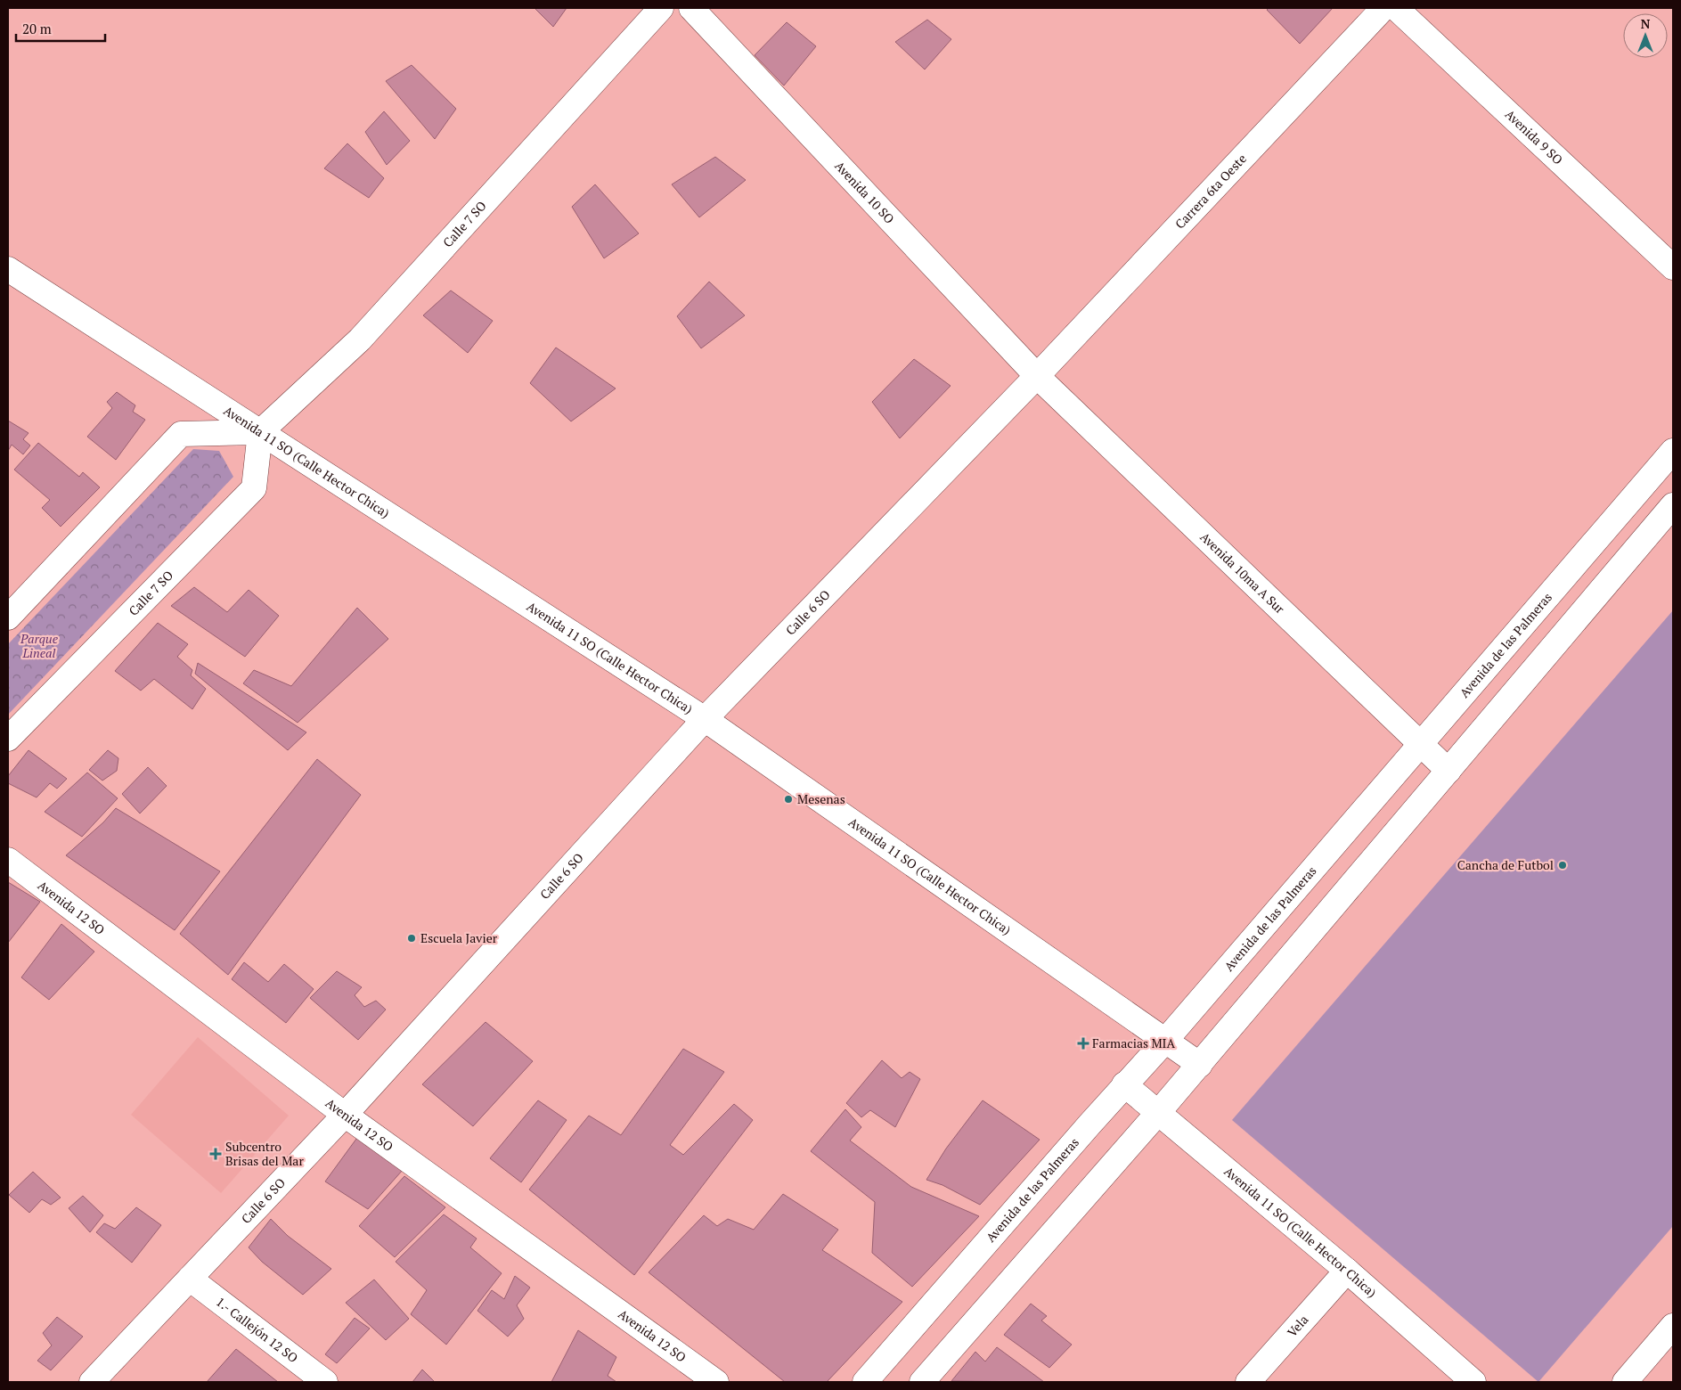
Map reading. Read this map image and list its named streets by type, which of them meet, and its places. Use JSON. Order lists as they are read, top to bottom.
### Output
{
  "streets": {
    "street": [
      "Avenida 9 SO",
      "Avenida 10 SO",
      "Carrera 6ta Oeste",
      "Calle 7 SO",
      "Avenida 11 SO (Calle Hector Chica)",
      "Avenida 10ma A Sur",
      "Calle 6 SO",
      "Avenida de las Palmeras",
      "Avenida 12 SO",
      "Vela",
      "1.- Callejón 12 SO"
    ]
  },
  "crossings": [
    ["Avenida 10 SO", "Carrera 6ta Oeste"],
    ["Avenida 10 SO", "Avenida 10ma A Sur"],
    ["Avenida 10 SO", "Calle 6 SO"],
    ["Carrera 6ta Oeste", "Avenida 10ma A Sur"],
    ["Carrera 6ta Oeste", "Calle 6 SO"],
    ["Calle 7 SO", "Avenida 11 SO (Calle Hector Chica)"],
    ["Avenida 11 SO (Calle Hector Chica)", "Calle 6 SO"],
    ["Avenida 11 SO (Calle Hector Chica)", "Avenida de las Palmeras"],
    ["Avenida 11 SO (Calle Hector Chica)", "Vela"],
    ["Avenida 10ma A Sur", "Calle 6 SO"],
    ["Avenida 10ma A Sur", "Avenida de las Palmeras"],
    ["Calle 6 SO", "Avenida 12 SO"],
    ["Calle 6 SO", "1.- Callejón 12 SO"]
  ],
  "parks": ["Parque Lineal"],
  "places": {
    "other": ["Mesenas", "Cancha de Futbol", "Escuela Javier"],
    "health": ["Farmacias MIA", "Subcentro Brisas del Mar"]
  },
  "scale_bar": "20 m",
  "north": "top"
}
